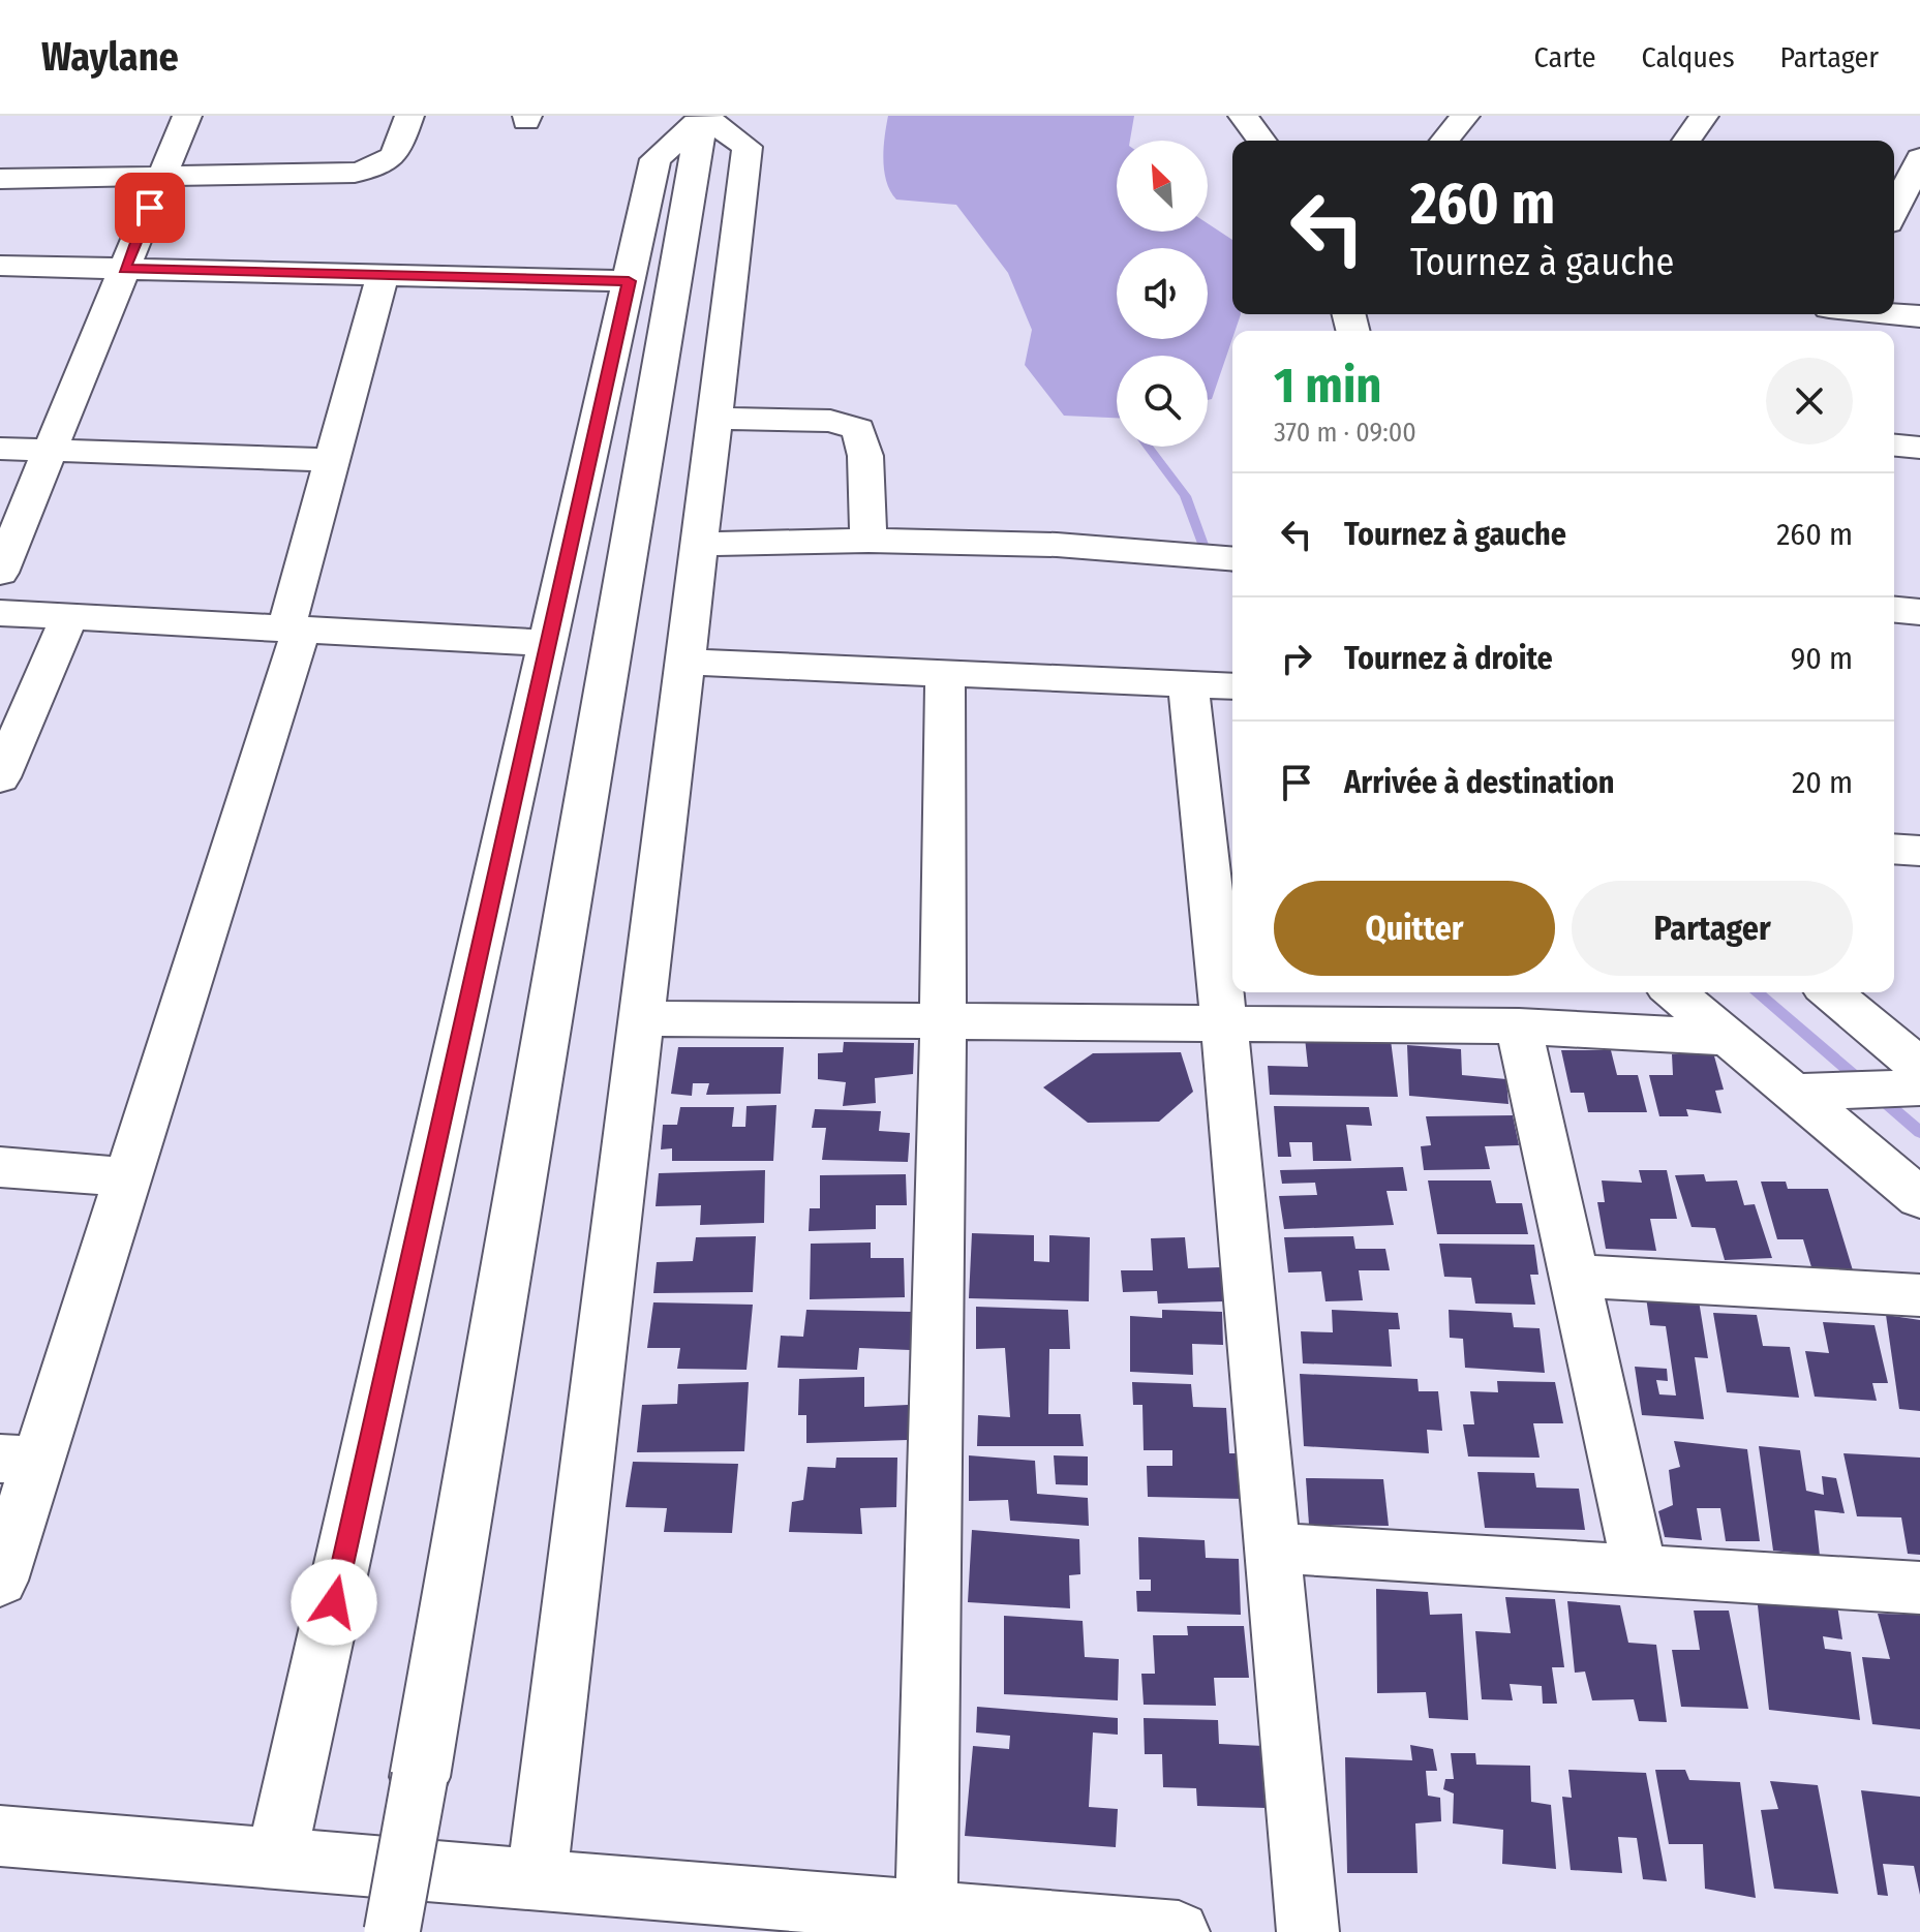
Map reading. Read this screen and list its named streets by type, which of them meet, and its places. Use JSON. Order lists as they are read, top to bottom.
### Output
{
  "north": "top left",
  "page": {
    "header": "Waylane",
    "nav": ["Carte", "Calques", "Partager"],
    "turn": ["260 m", "Tournez à gauche"],
    "heading": ["1 min", "370 m · 09:00"],
    "list": [
      {
        "name": "Tournez à gauche",
        "value": "260 m"
      },
      {
        "name": "Tournez à droite",
        "value": "90 m"
      },
      {
        "name": "Arrivée à destination",
        "value": "20 m"
      }
    ],
    "buttons": ["Quitter", "Partager"]
  }
}
